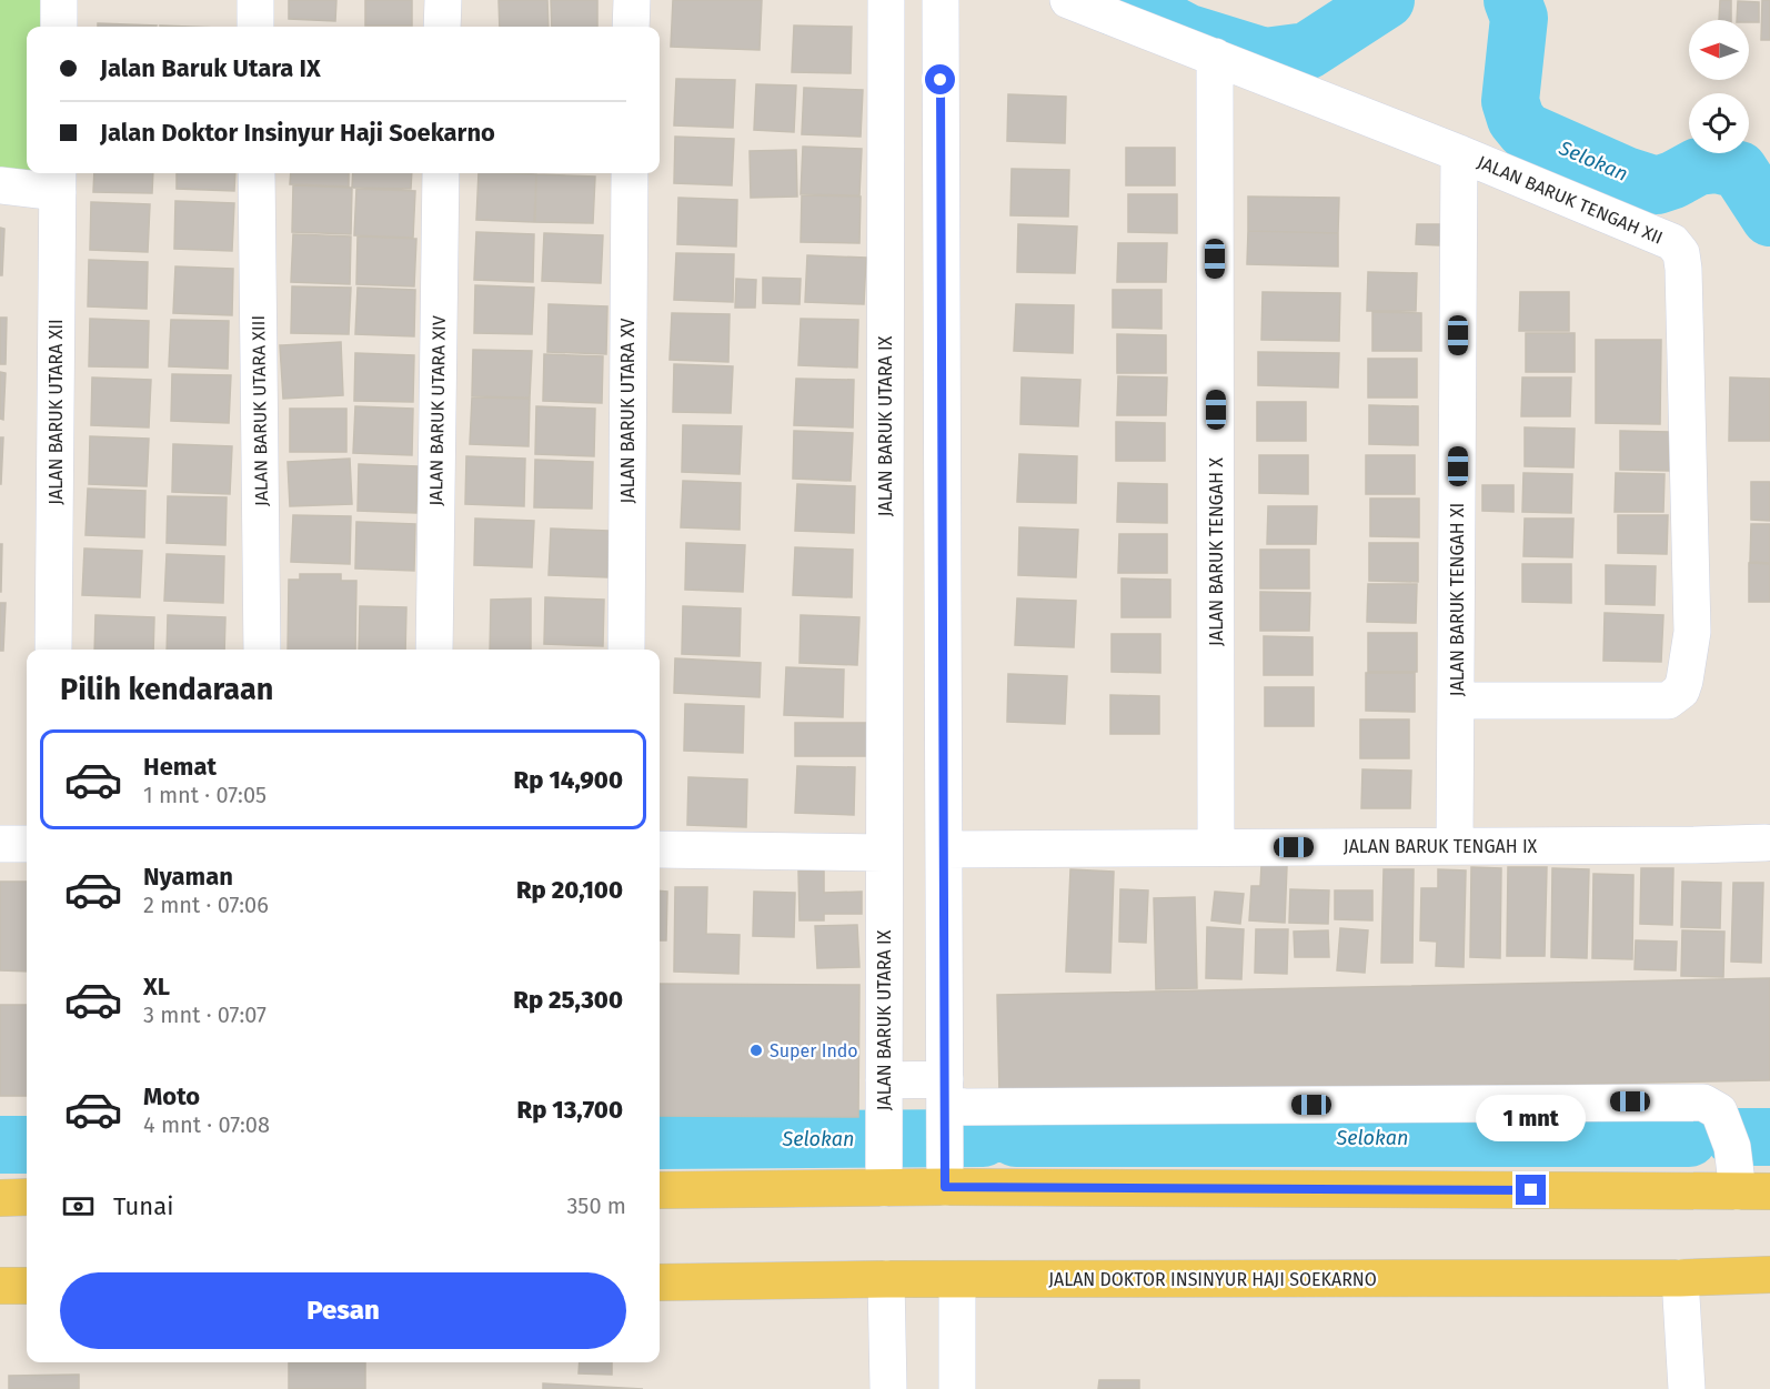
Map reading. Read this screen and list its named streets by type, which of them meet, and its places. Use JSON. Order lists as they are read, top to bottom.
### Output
{
  "streets": {
    "main road": ["JALAN DOKTOR INSINYUR HAJI SOEKARNO"],
    "street": [
      "JALAN BARUK TENGAH XII",
      "JALAN BARUK UTARA XIII",
      "JALAN BARUK UTARA XIV",
      "JALAN BARUK UTARA XV",
      "JALAN BARUK UTARA XII",
      "JALAN BARUK UTARA IX",
      "JALAN BARUK TENGAH X",
      "JALAN BARUK TENGAH XI",
      "JALAN BARUK TENGAH IX"
    ]
  },
  "crossings": [
    ["JALAN BARUK TENGAH XII", "JALAN BARUK TENGAH X"],
    ["JALAN BARUK TENGAH XII", "JALAN BARUK TENGAH XI"],
    ["JALAN BARUK TENGAH X", "JALAN BARUK TENGAH IX"],
    ["JALAN BARUK TENGAH XI", "JALAN BARUK TENGAH IX"]
  ],
  "water": ["Selokan"],
  "places": ["Super Indo"],
  "north": "left",
  "page": {
    "banner": ["Jalan Baruk Utara IX", "Jalan Doktor Insinyur Haji Soekarno"],
    "heading": "Pilih kendaraan",
    "list": [
      {
        "name": "Hemat",
        "note": "1 mnt · 07:05",
        "value": "Rp 14,900"
      },
      {
        "name": "Nyaman",
        "note": "2 mnt · 07:06",
        "value": "Rp 20,100"
      },
      {
        "name": "XL",
        "note": "3 mnt · 07:07",
        "value": "Rp 25,300"
      },
      {
        "name": "Moto",
        "note": "4 mnt · 07:08",
        "value": "Rp 13,700"
      }
    ],
    "bubble": "1 mnt",
    "pay": ["Tunai", "350 m"],
    "buttons": "Pesan"
  }
}
